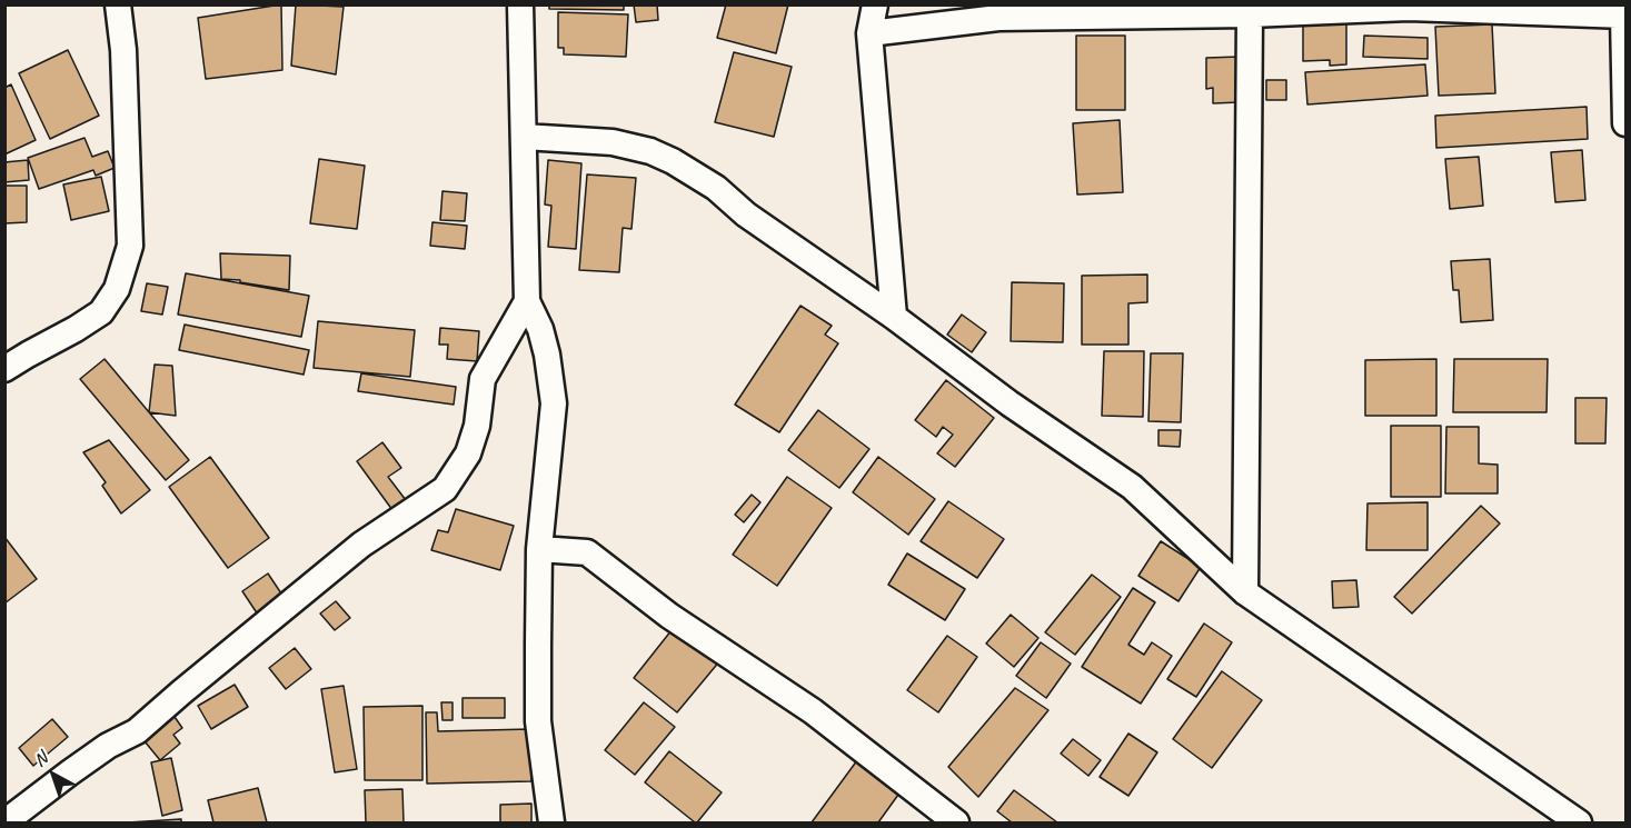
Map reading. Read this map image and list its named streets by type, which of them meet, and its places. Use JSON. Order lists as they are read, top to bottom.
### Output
{
  "north": "top left"
}
